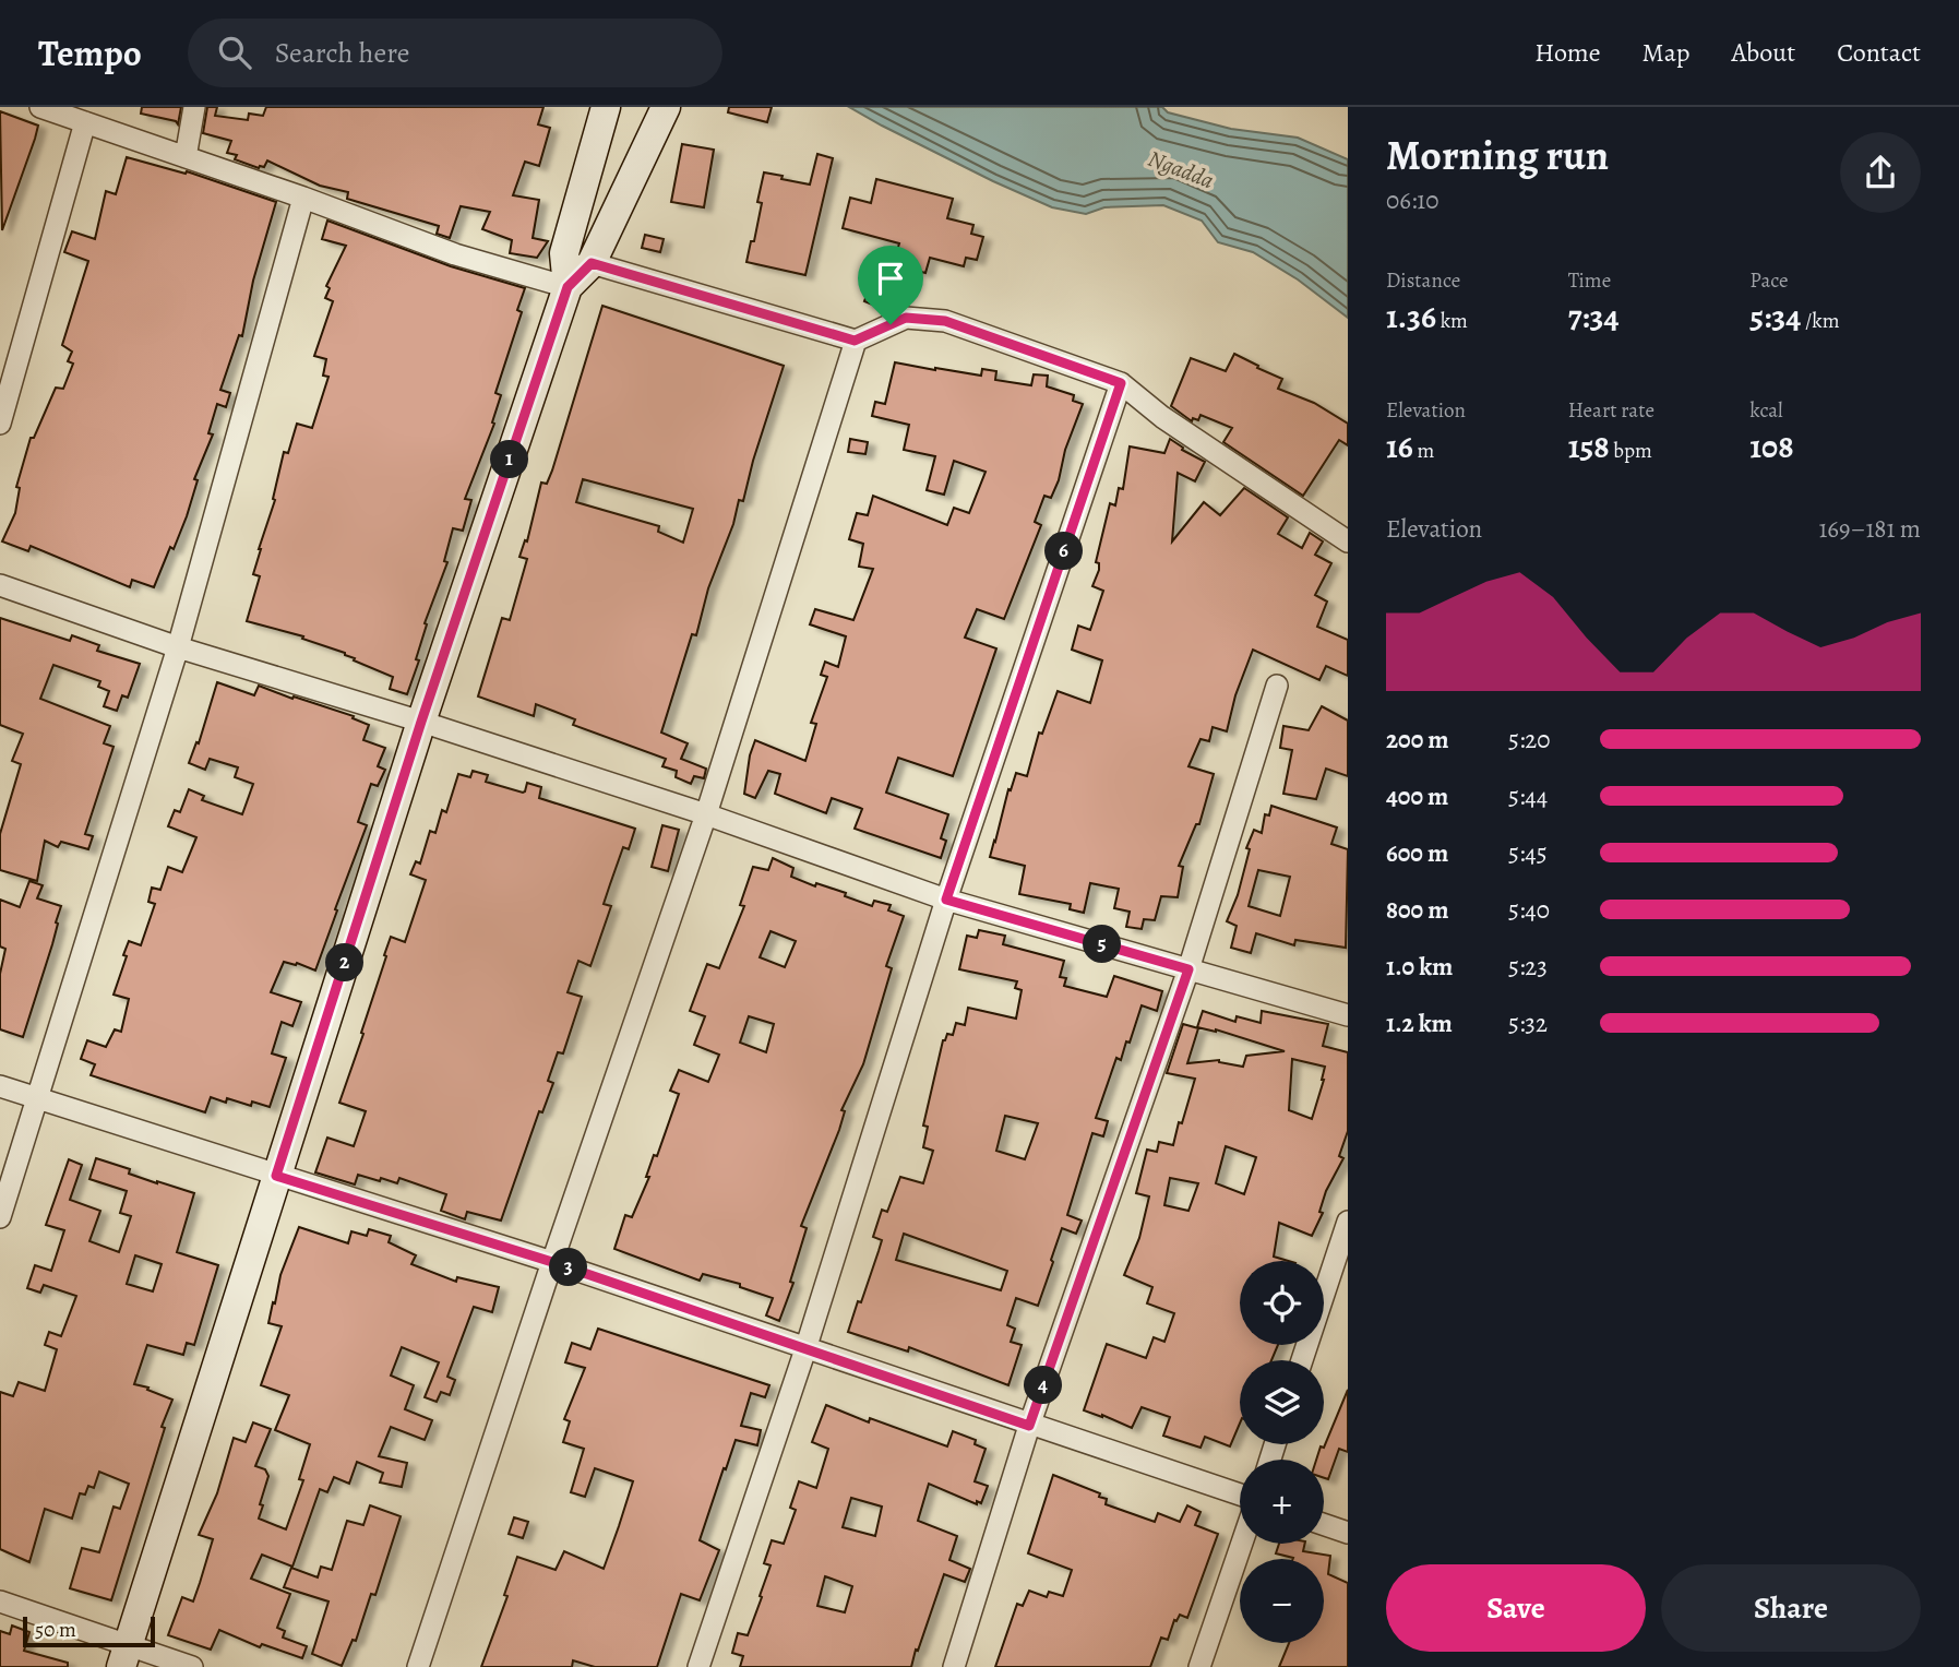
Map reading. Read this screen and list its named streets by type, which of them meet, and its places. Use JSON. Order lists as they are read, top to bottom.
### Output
{
  "water": ["Ngadda"],
  "scale_bar": "50 m",
  "page": {
    "header": "Tempo",
    "search": "Search here",
    "nav": [
      "Home",
      "Map",
      "About",
      "Contact"
    ],
    "heading": ["Morning run", "06:10"],
    "stats": [
      ["Distance", "1.36 km"],
      ["Time", "7:34"],
      ["Pace", "5:34 /km"],
      ["Elevation", "16 m"],
      ["Heart rate", "158 bpm"],
      ["kcal", "108"]
    ],
    "pins": [
      "1",
      "6",
      "5",
      "2",
      "3",
      "4"
    ],
    "chart": ["Elevation", "169–181 m"],
    "list": [
      {
        "name": "200 m",
        "note": "5:20"
      },
      {
        "name": "400 m",
        "note": "5:44"
      },
      {
        "name": "600 m",
        "note": "5:45"
      },
      {
        "name": "800 m",
        "note": "5:40"
      },
      {
        "name": "1.0 km",
        "note": "5:23"
      },
      {
        "name": "1.2 km",
        "note": "5:32"
      }
    ],
    "map_buttons": ["+", "−"],
    "buttons": ["Save", "Share"],
    "scale": "50 m"
  }
}
